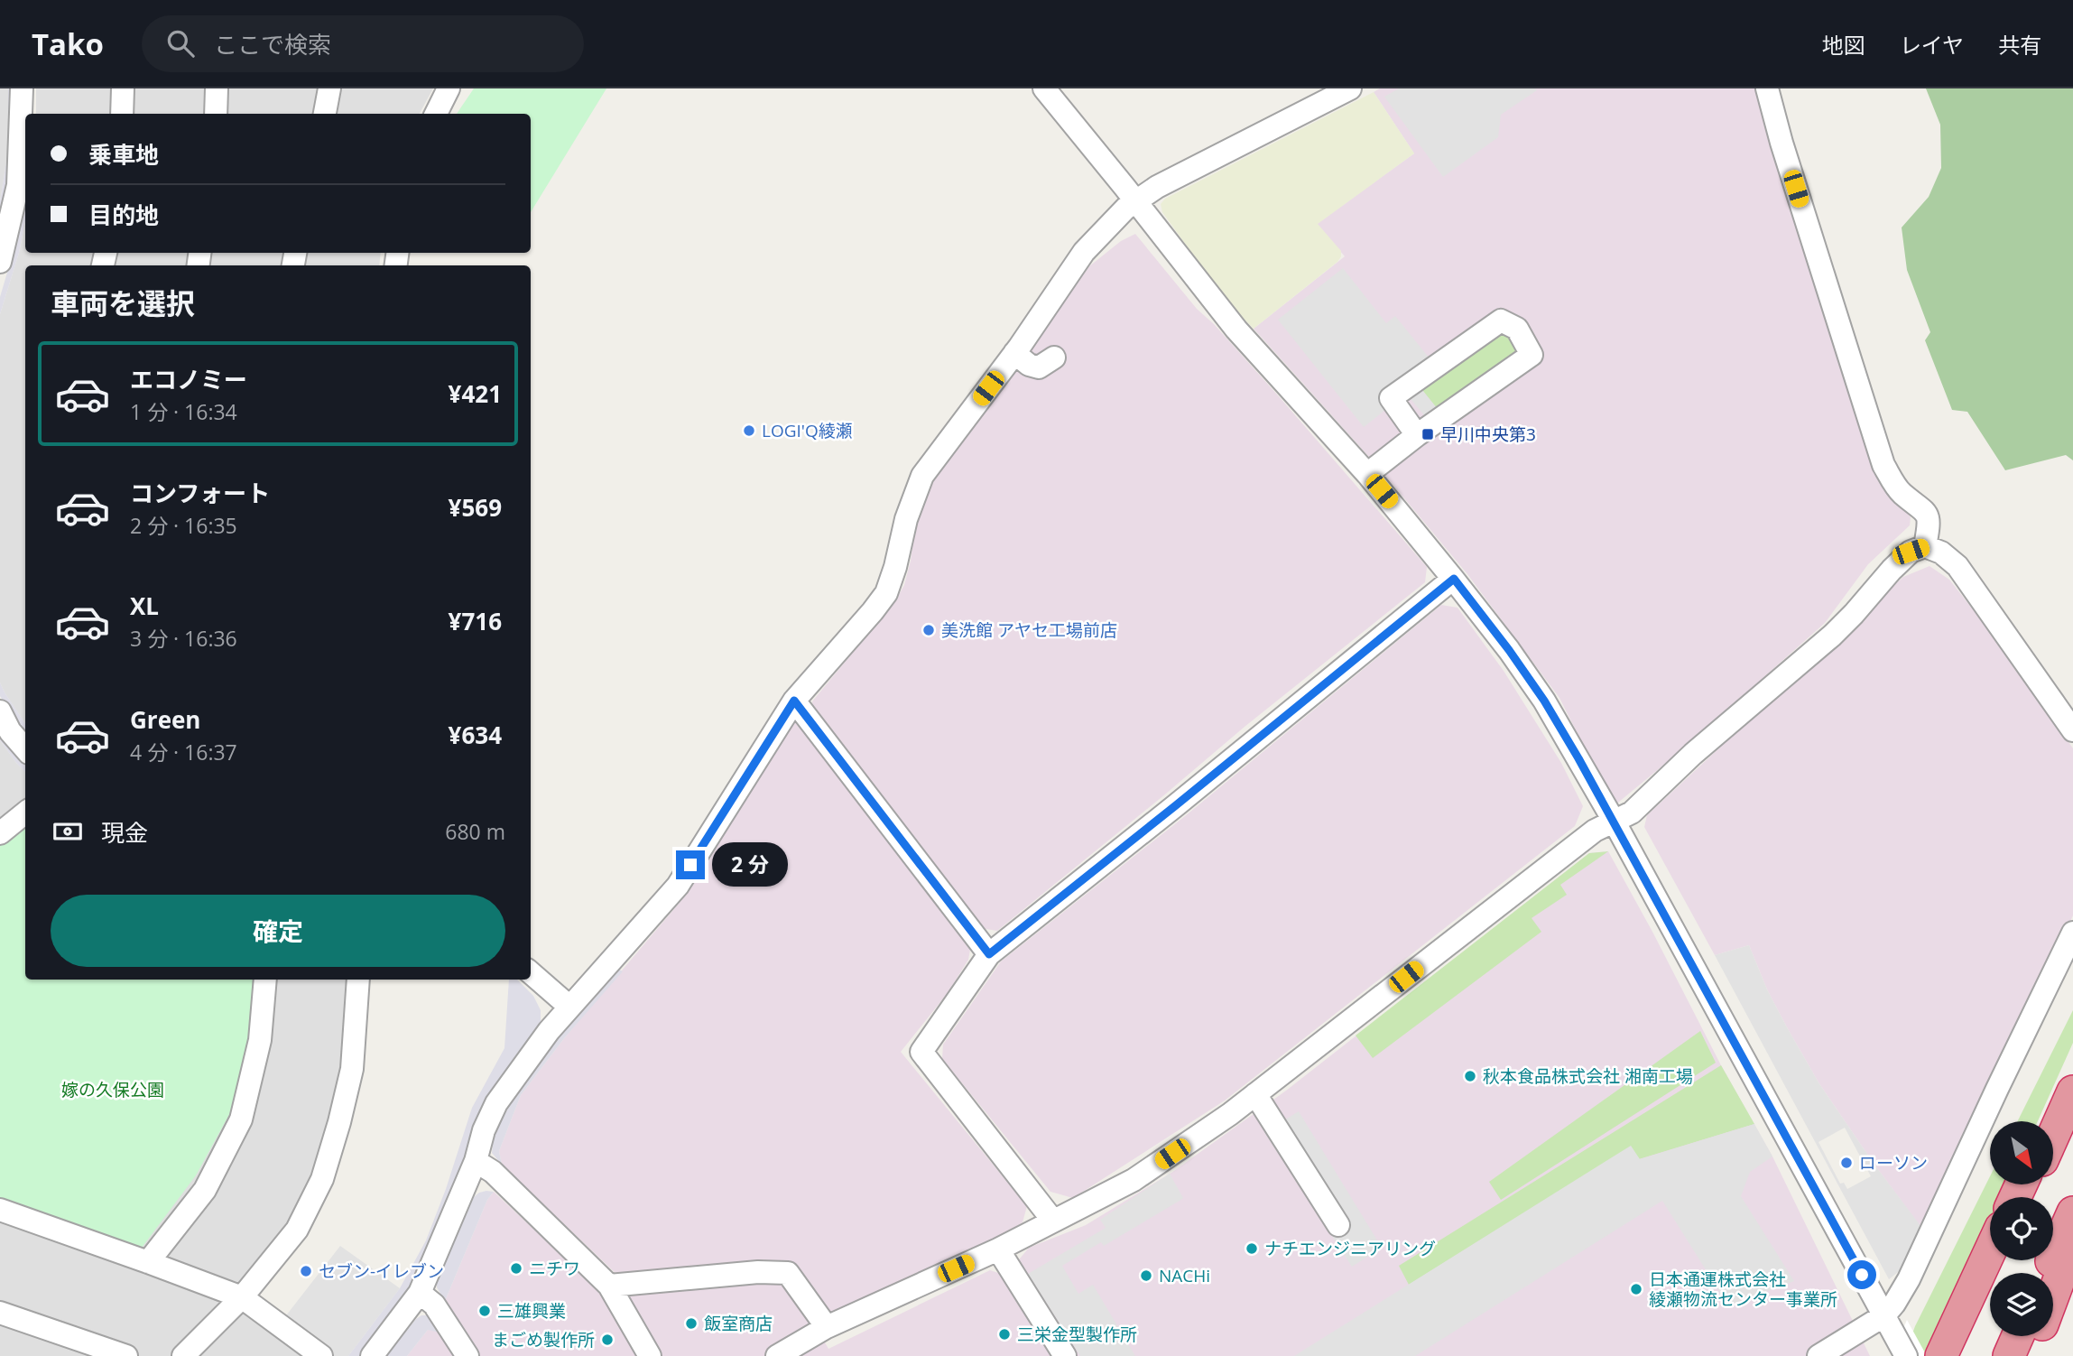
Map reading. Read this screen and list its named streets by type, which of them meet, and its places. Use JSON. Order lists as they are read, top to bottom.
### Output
{
  "parks": ["嫁の久保公園"],
  "places": {
    "other": [
      "LOGI'Q綾瀬",
      "美洗館 アヤセ工場前店",
      "秋本食品株式会社 湘南工場",
      "ローソン",
      "ナチエンジニアリング",
      "ニチワ",
      "セブン-イレブン",
      "NACHi",
      "日本通運株式会社 綾瀬物流センター事業所",
      "三雄興業",
      "飯室商店",
      "三栄金型製作所",
      "まごめ製作所"
    ],
    "transit": ["早川中央第3"]
  },
  "north": "bottom right",
  "page": {
    "header": "Tako",
    "search": "ここで検索",
    "nav": ["地図", "レイヤ", "共有"],
    "banner": ["乗車地", "目的地"],
    "heading": "車両を選択",
    "list": [
      {
        "name": "エコノミー",
        "note": "1 分 · 16:34",
        "value": "¥421"
      },
      {
        "name": "コンフォート",
        "note": "2 分 · 16:35",
        "value": "¥569"
      },
      {
        "name": "XL",
        "note": "3 分 · 16:36",
        "value": "¥716"
      },
      {
        "name": "Green",
        "note": "4 分 · 16:37",
        "value": "¥634"
      }
    ],
    "pay": ["現金", "680 m"],
    "bubble": "2 分",
    "buttons": "確定"
  }
}
